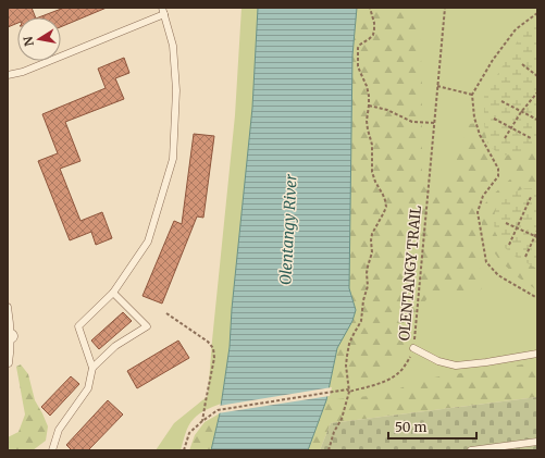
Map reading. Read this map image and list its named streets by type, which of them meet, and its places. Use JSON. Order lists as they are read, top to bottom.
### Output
{
  "streets": {
    "path": ["OLENTANGY TRAIL"]
  },
  "water": ["Olentangy River"],
  "scale_bar": "50 m",
  "north": "left"
}
